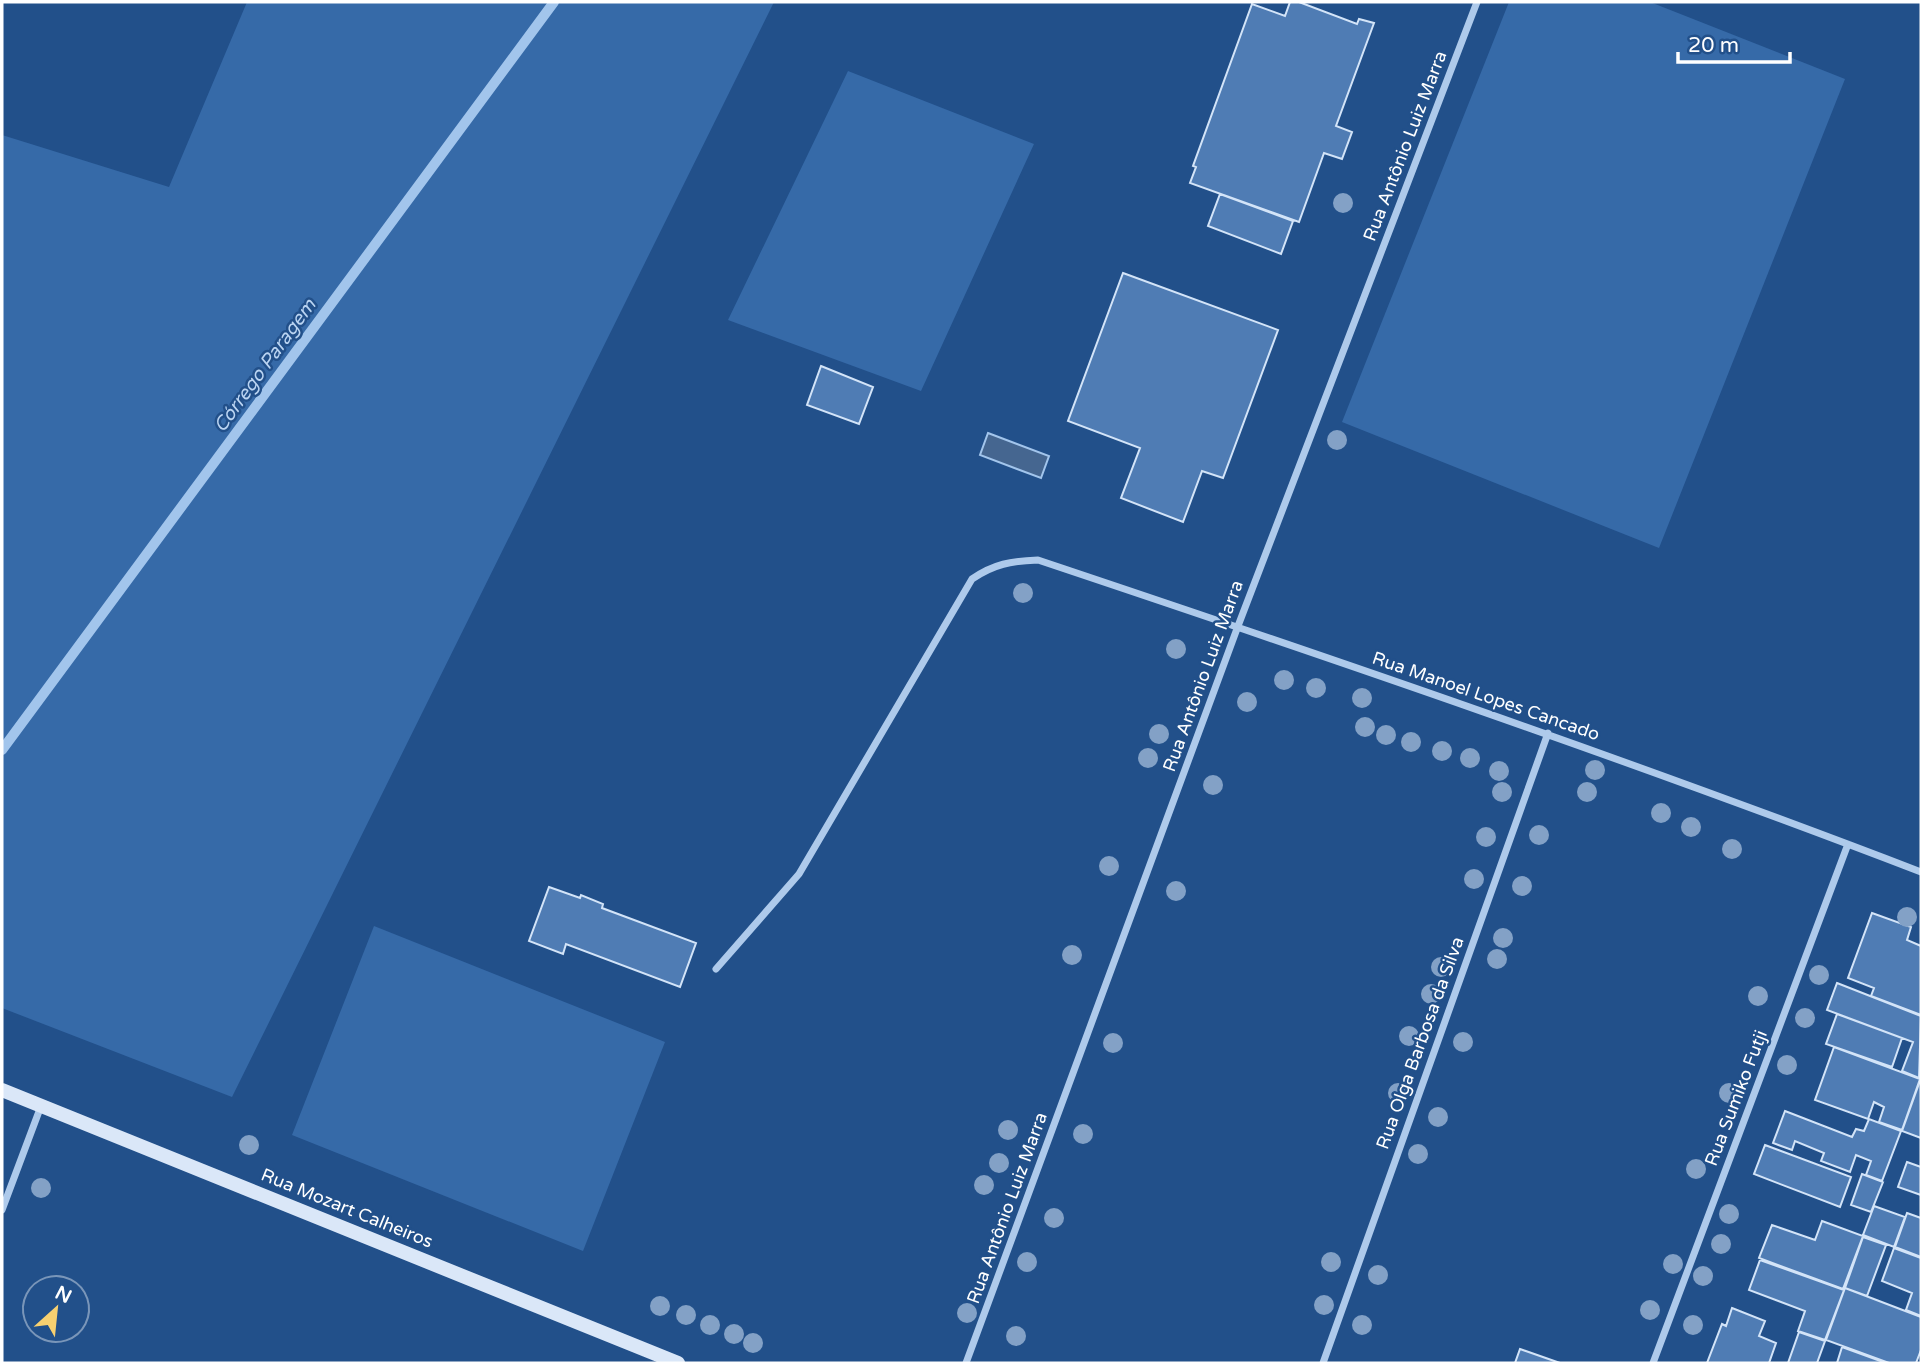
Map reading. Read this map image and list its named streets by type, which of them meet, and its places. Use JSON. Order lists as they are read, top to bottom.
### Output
{
  "streets": {
    "street": [
      "Rua Antônio Luiz Marra",
      "Rua Manoel Lopes Cancado",
      "Rua Olga Barbosa da Silva",
      "Rua Sumiko Futji",
      "Rua Mozart Calheiros"
    ]
  },
  "crossings": [
    ["Rua Antônio Luiz Marra", "Rua Manoel Lopes Cancado"],
    ["Rua Manoel Lopes Cancado", "Rua Olga Barbosa da Silva"],
    ["Rua Manoel Lopes Cancado", "Rua Sumiko Futji"]
  ],
  "water": ["Córrego Paragem"],
  "scale_bar": "20 m",
  "north": "top right"
}
